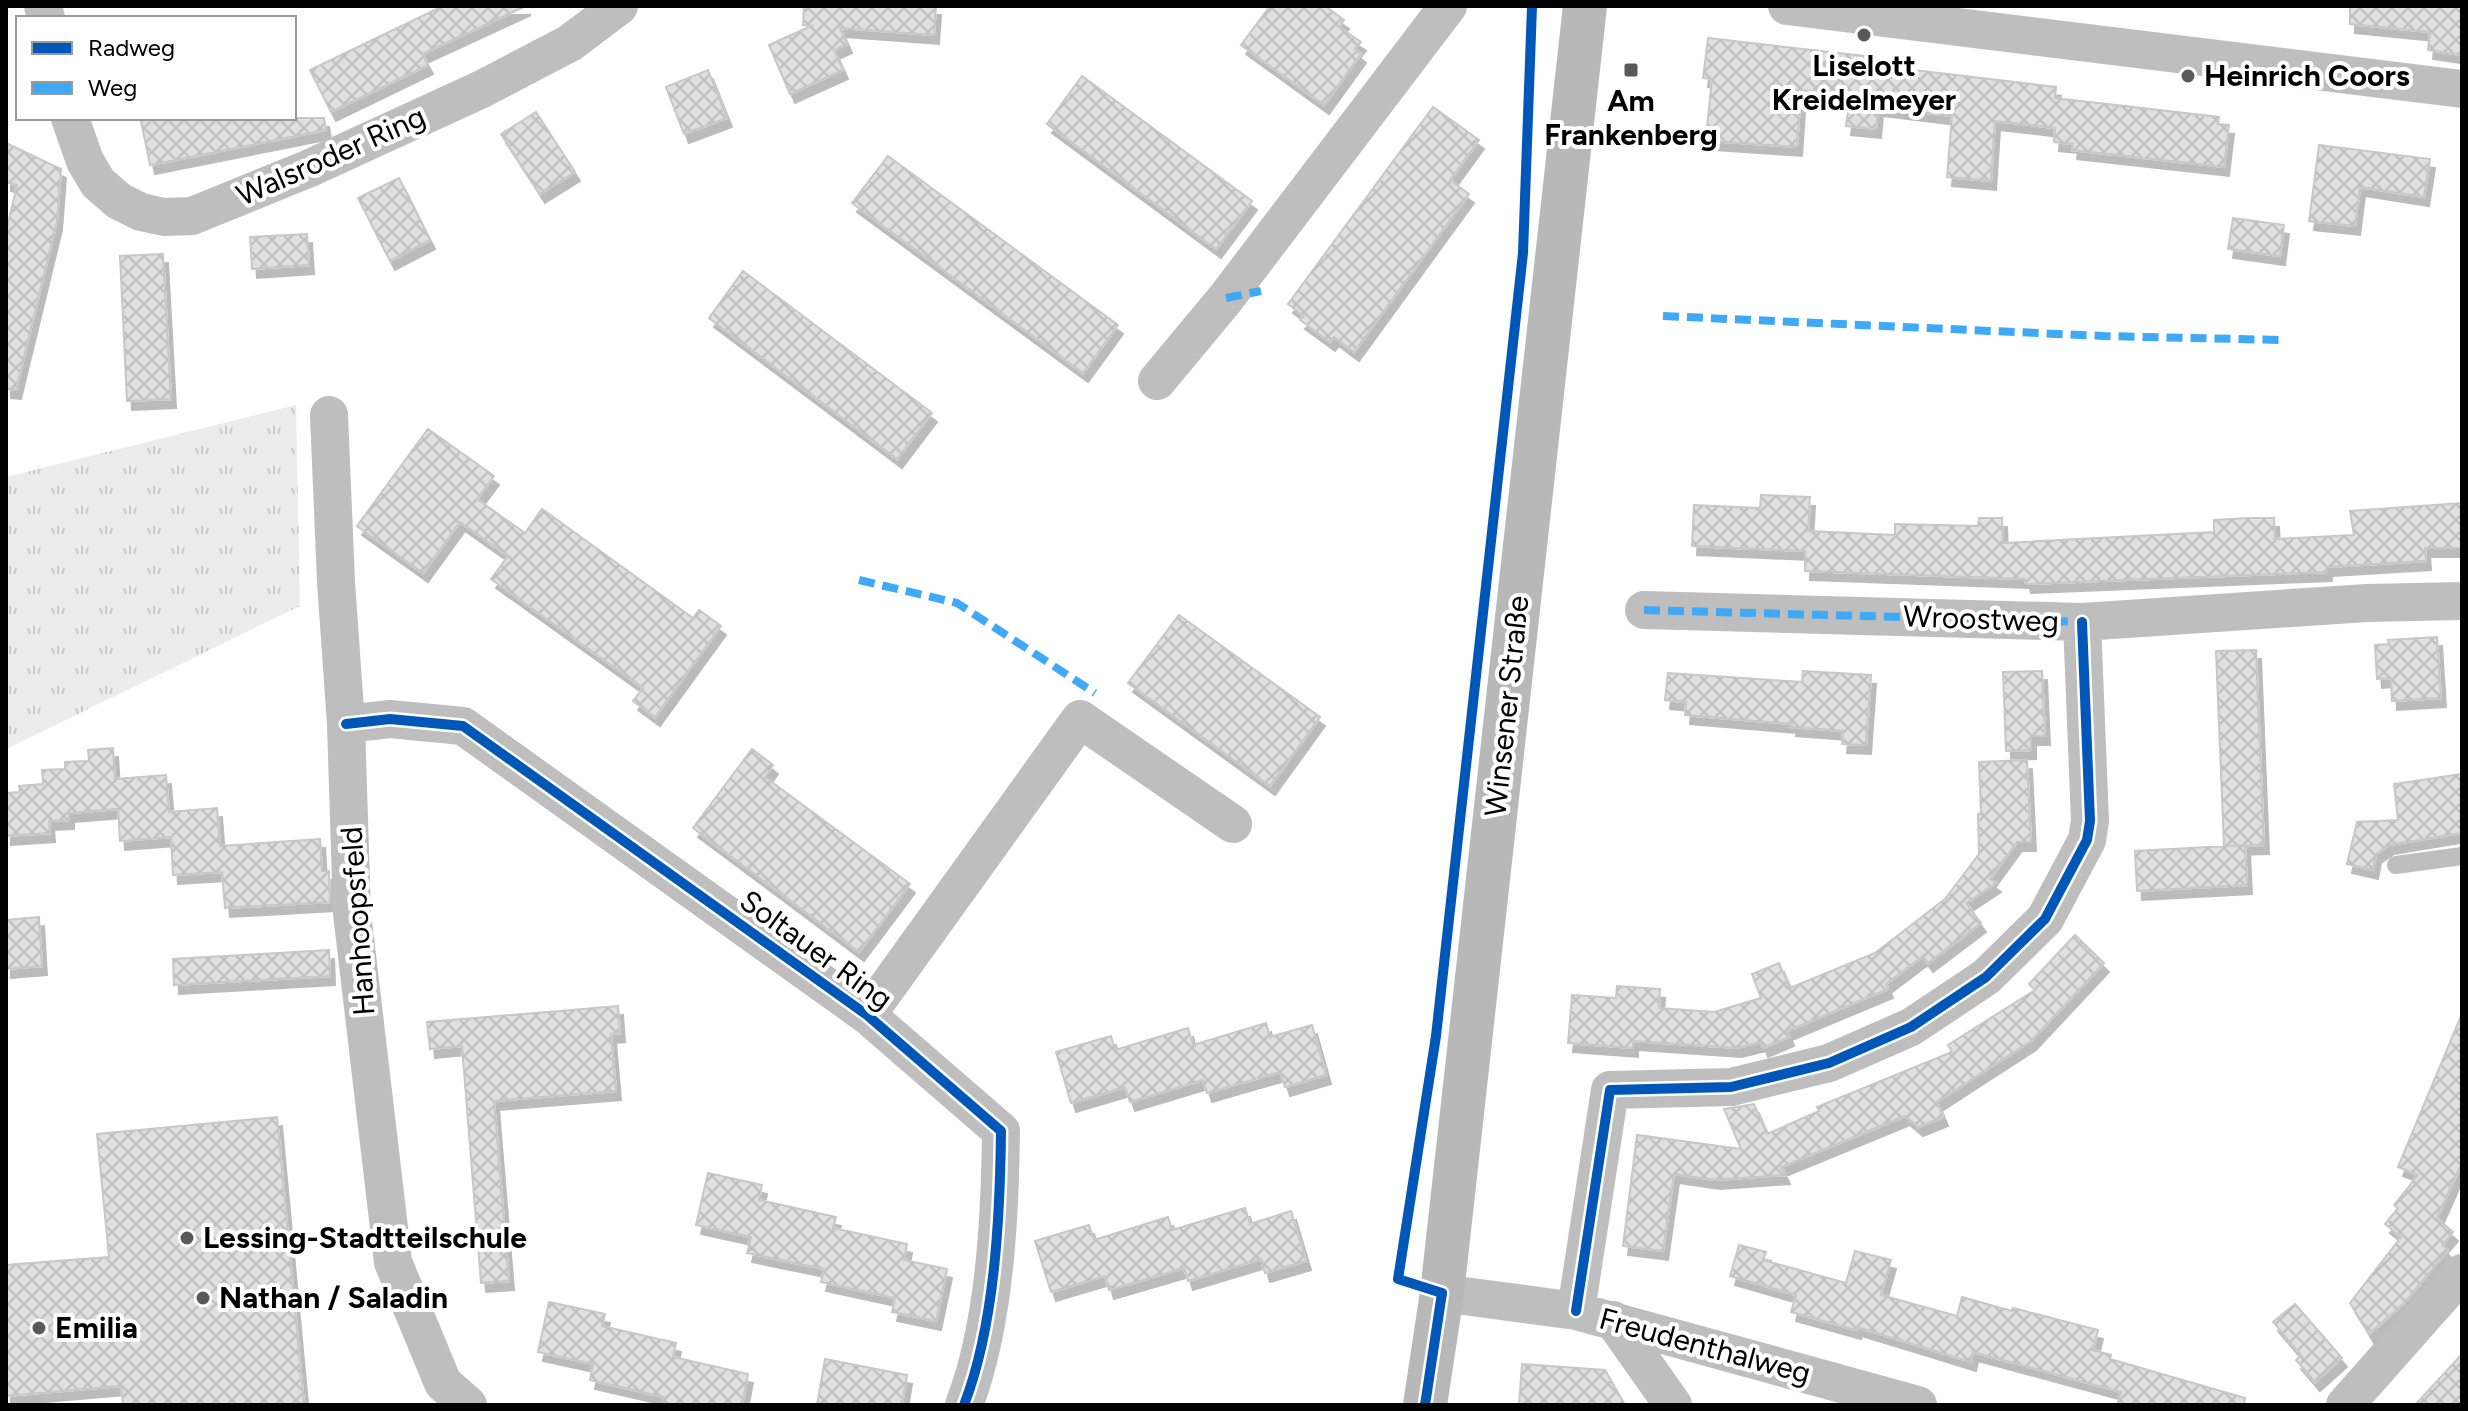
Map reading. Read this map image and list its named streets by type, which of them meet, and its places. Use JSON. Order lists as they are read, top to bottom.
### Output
{
  "streets": {
    "main road": ["Winsener Straße"],
    "street": [
      "Walsroder Ring",
      "Wroostweg",
      "Hanhoopsfeld",
      "Soltauer Ring",
      "Freudenthalweg"
    ]
  },
  "crossings": [
    ["Winsener Straße", "Freudenthalweg"],
    ["Hanhoopsfeld", "Soltauer Ring"]
  ],
  "places": {
    "other": [
      "Liselott Kreidelmeyer",
      "Heinrich Coors",
      "Lessing-Stadtteilschule",
      "Nathan / Saladin",
      "Emilia"
    ],
    "transit": ["Am Frankenberg"]
  },
  "legend": ["Radweg", "Weg"]
}
